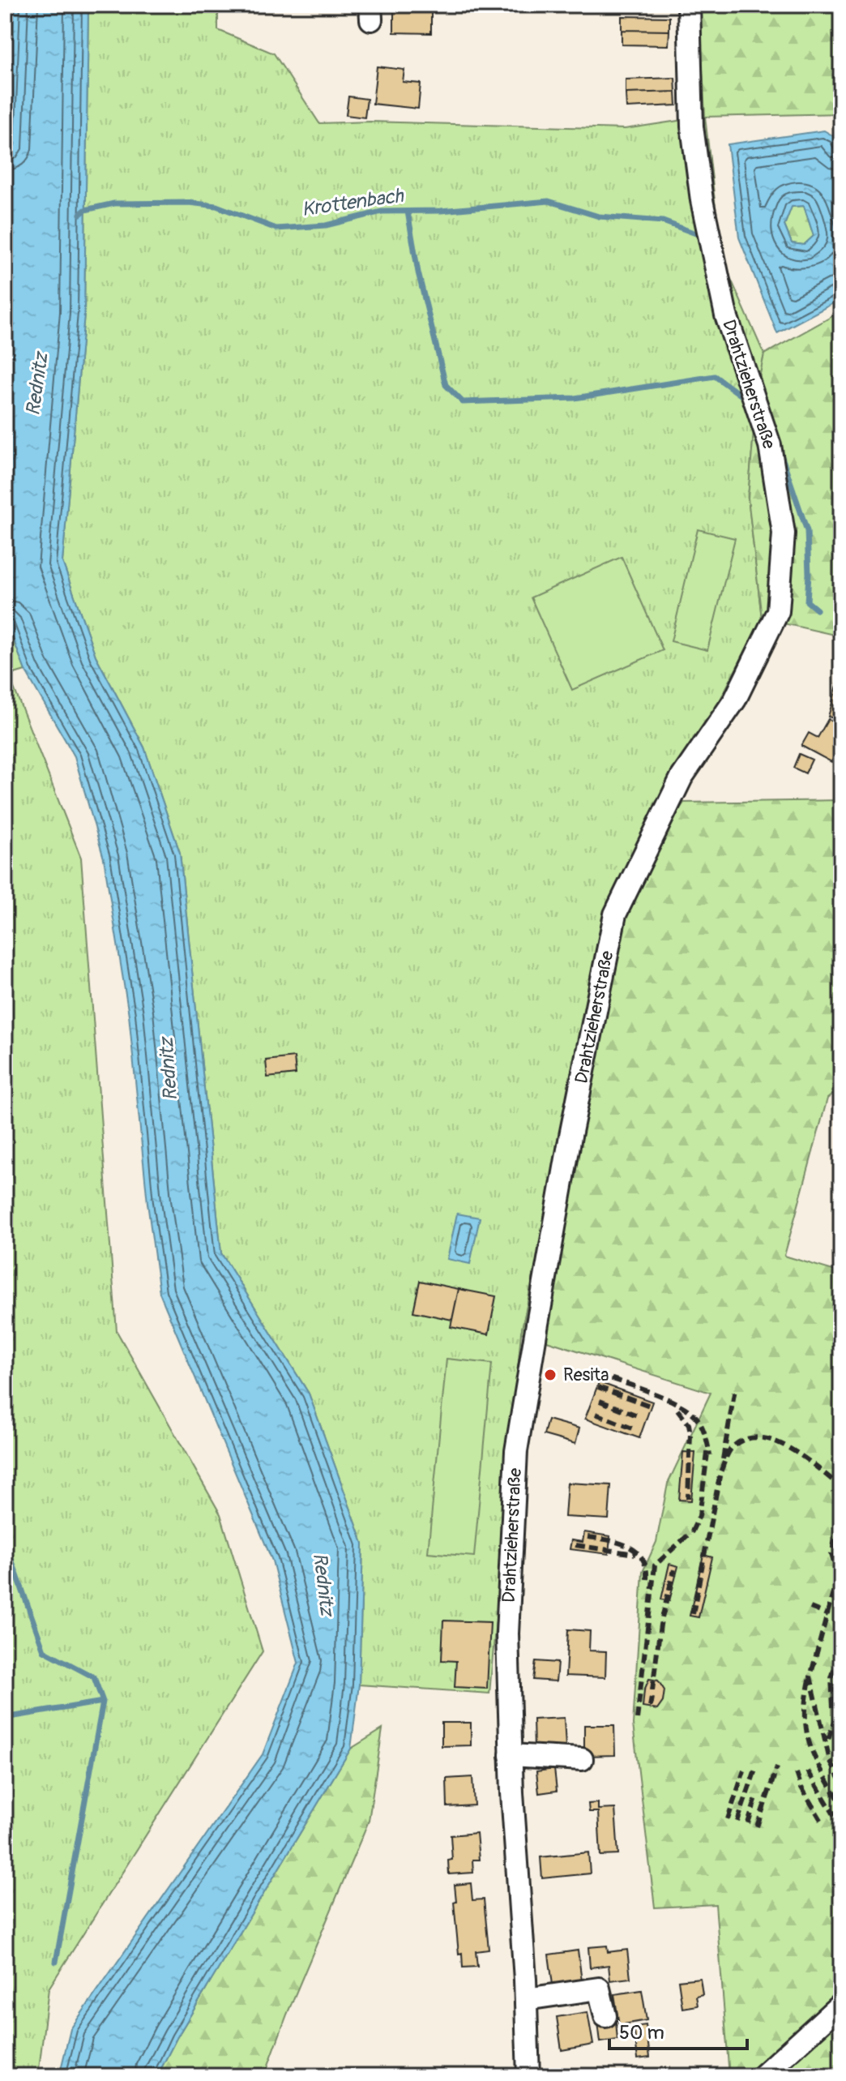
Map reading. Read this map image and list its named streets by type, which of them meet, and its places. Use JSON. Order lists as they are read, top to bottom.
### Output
{
  "streets": {
    "street": ["Drahtzieherstraße"]
  },
  "water": ["Krottenbach", "Rednitz"],
  "places": ["Resita"],
  "scale_bar": "50 m"
}
